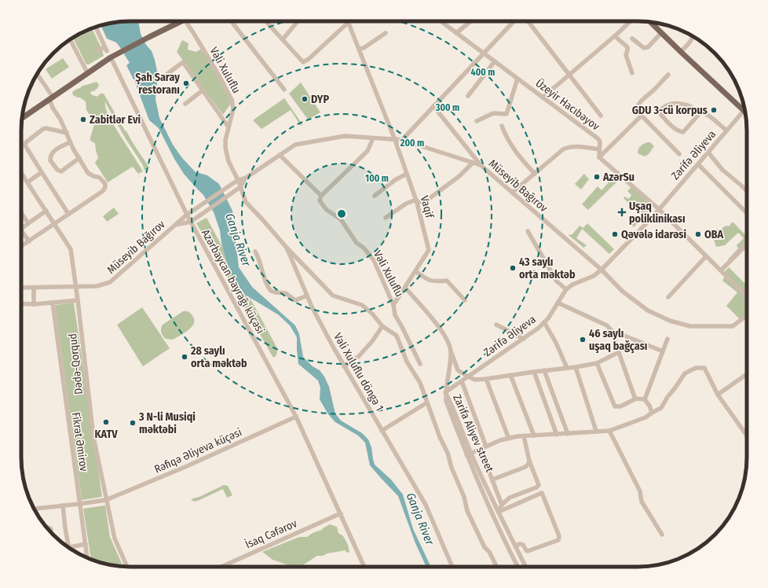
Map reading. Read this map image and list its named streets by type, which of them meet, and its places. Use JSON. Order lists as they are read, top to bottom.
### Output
{
  "streets": {
    "street": [
      "Vəli Xuluflu",
      "Üzeyir Hacıbəyov",
      "Zərifə Əliyeva",
      "Müseyib Bağırov",
      "Vaqif",
      "Azərbaycan bayrağı küçəsi",
      "Dədə-Qorqud",
      "Vəli Xuluflu döngə 1",
      "Zarifa Aliyev street",
      "Fikrət Əmirov",
      "Rəfiqə Əliyeva küçəsi",
      "İsaq Cəfərov"
    ]
  },
  "crossings": [
    ["Vəli Xuluflu", "Müseyib Bağırov"],
    ["Vəli Xuluflu", "Vaqif"],
    ["Vəli Xuluflu", "Vəli Xuluflu döngə 1"],
    ["Zərifə Əliyeva", "Müseyib Bağırov"],
    ["Zərifə Əliyeva", "Zarifa Aliyev street"],
    ["Müseyib Bağırov", "Vaqif"],
    ["Müseyib Bağırov", "Azərbaycan bayrağı küçəsi"],
    ["Müseyib Bağırov", "Dədə-Qorqud"],
    ["Müseyib Bağırov", "Vəli Xuluflu döngə 1"],
    ["Azərbaycan bayrağı küçəsi", "Rəfiqə Əliyeva küçəsi"],
    ["Azərbaycan bayrağı küçəsi", "İsaq Cəfərov"],
    ["Dədə-Qorqud", "Rəfiqə Əliyeva küçəsi"],
    ["Fikrət Əmirov", "Rəfiqə Əliyeva küçəsi"]
  ],
  "water": ["Ganja River"],
  "places": {
    "other": [
      "Şah Saray restoranı",
      "DYP",
      "GDU 3-cü korpus",
      "Zabitlər Evi",
      "AzərSu",
      "Qəvələ idarəsi",
      "OBA",
      "43 saylı orta məktəb",
      "46 saylı uşaq bağçası",
      "28 saylı orta məktəb",
      "KATV",
      "3 N-li Musiqi məktəbi"
    ],
    "health": ["Uşaq poliklinikası"]
  },
  "rings": [
    "400 m",
    "300 m",
    "200 m",
    "100 m"
  ]
}
